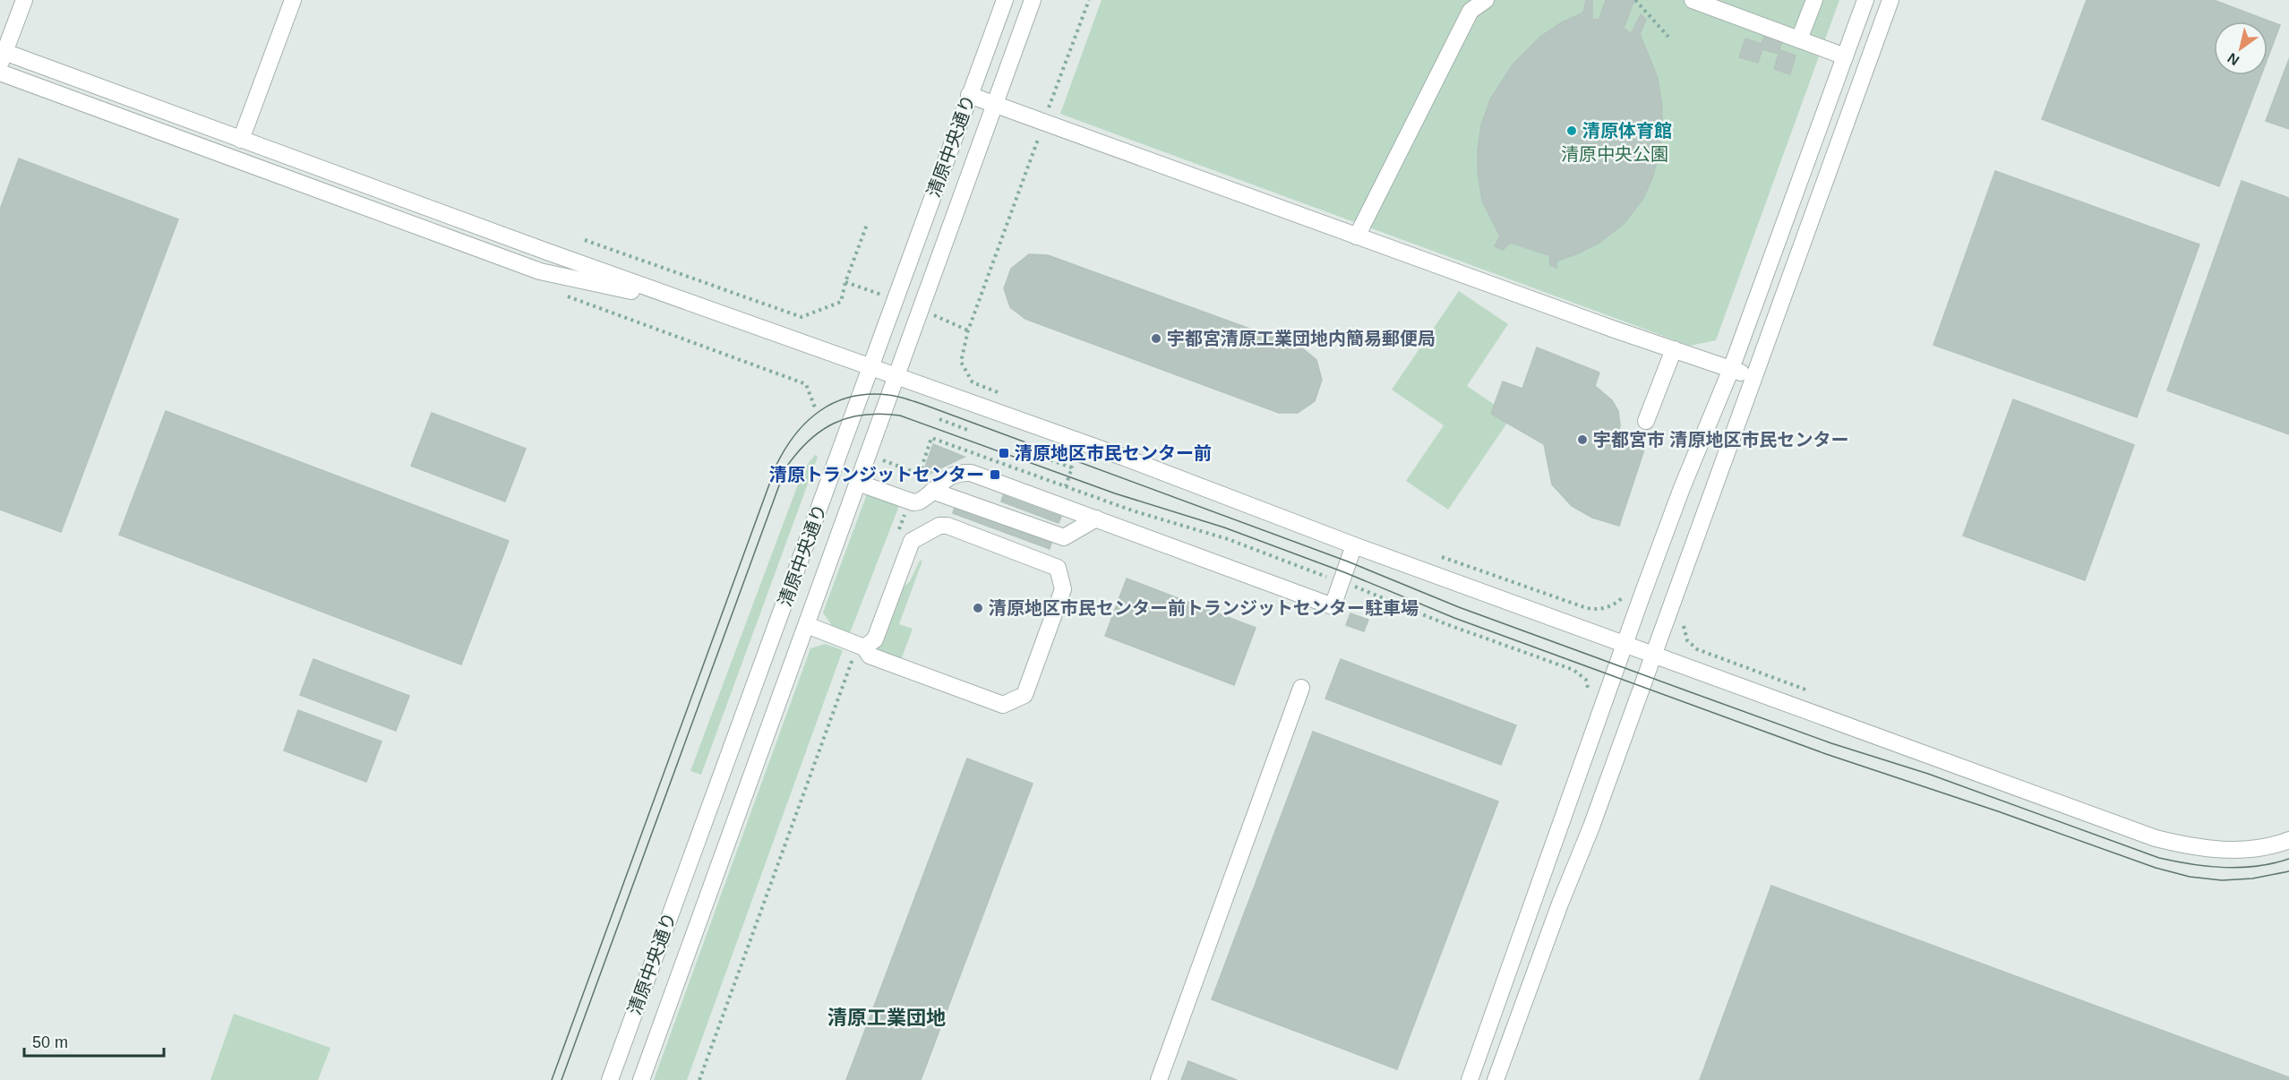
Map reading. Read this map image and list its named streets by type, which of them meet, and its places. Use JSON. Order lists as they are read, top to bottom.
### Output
{
  "streets": {
    "street": ["清原中央通り"]
  },
  "districts": ["清原工業団地"],
  "parks": ["清原中央公園"],
  "places": {
    "other": [
      "清原体育館",
      "宇都宮清原工業団地内簡易郵便局",
      "宇都宮市 清原地区市民センター",
      "清原地区市民センター前トランジットセンター駐車場"
    ],
    "transit": ["清原地区市民センター前", "清原トランジットセンター"]
  },
  "scale_bar": "50 m",
  "north": "bottom left"
}
